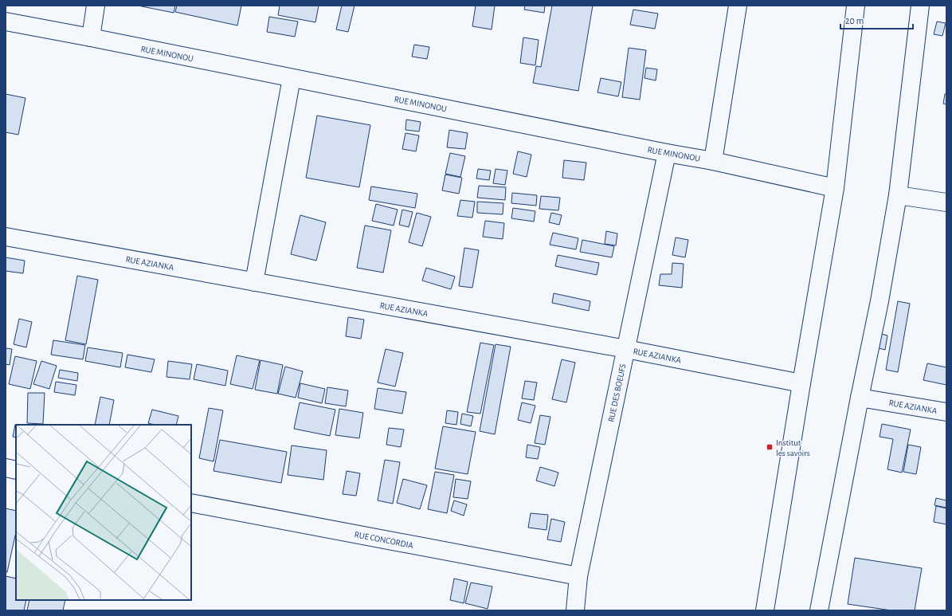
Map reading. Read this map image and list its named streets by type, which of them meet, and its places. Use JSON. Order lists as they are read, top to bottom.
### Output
{
  "streets": {
    "street": [
      "RUE MINONOU",
      "RUE AZIANKA",
      "RUE DES BOEUFS",
      "RUE CONCORDIA"
    ]
  },
  "crossings": [
    ["RUE MINONOU", "RUE DES BOEUFS"],
    ["RUE AZIANKA", "RUE DES BOEUFS"],
    ["RUE DES BOEUFS", "RUE CONCORDIA"]
  ],
  "places": {
    "transit": ["Institut les savoirs"]
  },
  "scale_bar": "20 m"
}
